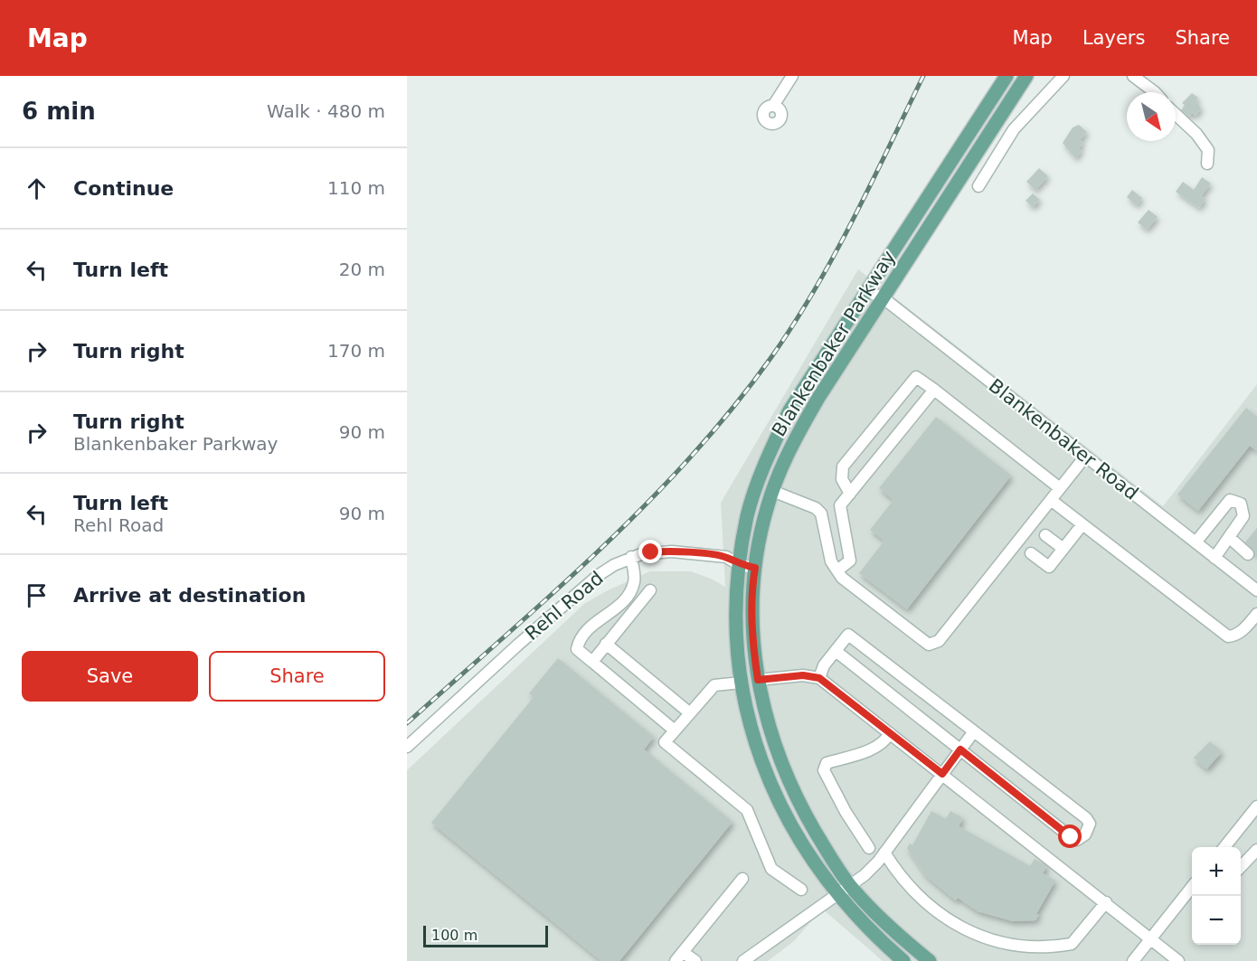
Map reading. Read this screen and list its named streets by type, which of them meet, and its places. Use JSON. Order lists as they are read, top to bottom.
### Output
{
  "streets": {
    "main road": ["Blankenbaker Parkway"],
    "street": ["Blankenbaker Road", "Rehl Road"]
  },
  "crossings": [
    ["Blankenbaker Parkway", "Blankenbaker Road"],
    ["Blankenbaker Parkway", "Rehl Road"]
  ],
  "scale_bar": "100 m",
  "north": "bottom right",
  "page": {
    "header": "Map",
    "nav": ["Map", "Layers", "Share"],
    "heading": ["6 min", "Walk · 480 m"],
    "list": [
      ["Continue", "110 m"],
      ["Turn left", "20 m"],
      ["Turn right", "170 m"],
      ["Turn right", "Blankenbaker Parkway", "90 m"],
      ["Turn left", "Rehl Road", "90 m"],
      "Arrive at destination"
    ],
    "buttons": ["Save", "Share"],
    "map_buttons": ["+", "−"],
    "scale": "100 m"
  }
}
